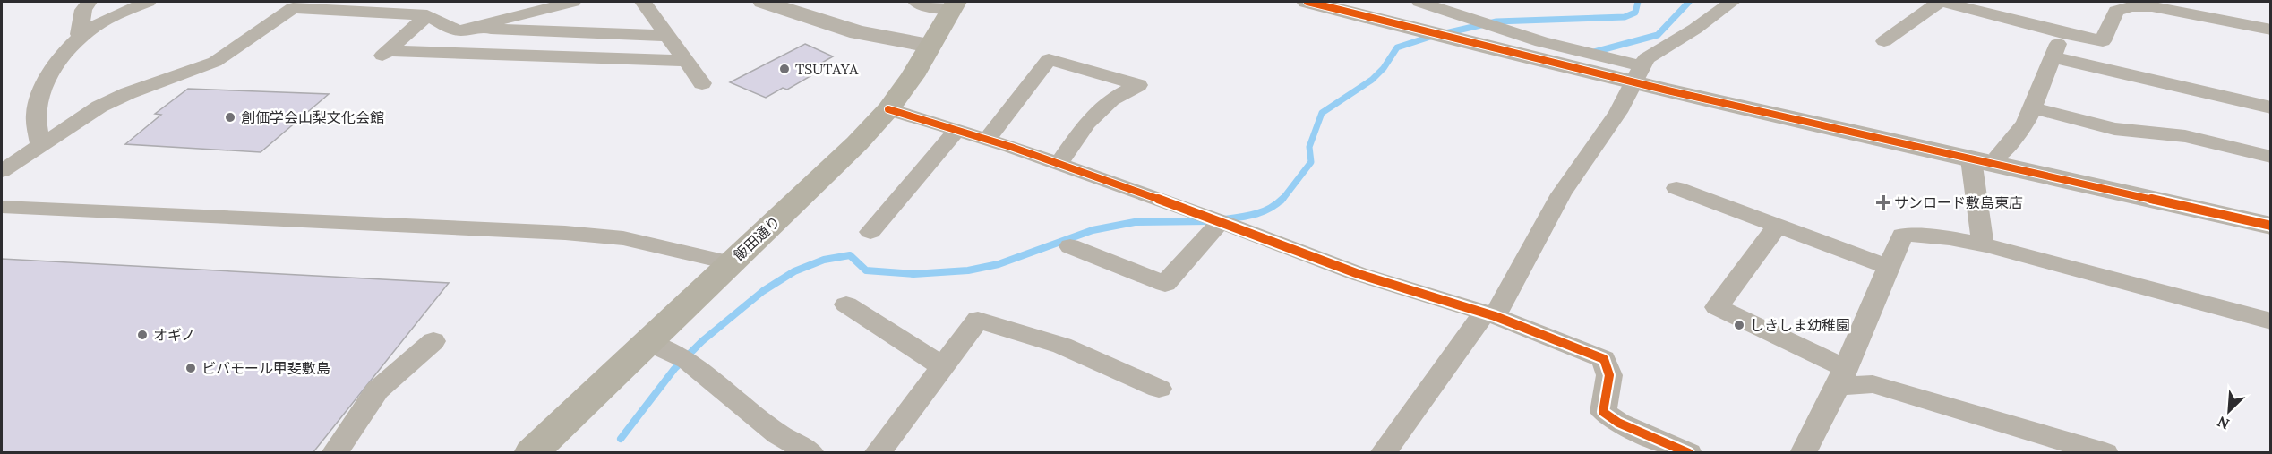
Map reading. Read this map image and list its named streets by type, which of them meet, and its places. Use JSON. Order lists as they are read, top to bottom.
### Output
{
  "streets": {
    "main road": ["飯田通り"]
  },
  "places": {
    "other": [
      "TSUTAYA",
      "創価学会山梨文化会館",
      "しきしま幼稚園",
      "オギノ",
      "ビバモール甲斐敷島"
    ],
    "health": ["サンロード敷島東店"]
  },
  "north": "bottom left"
}
